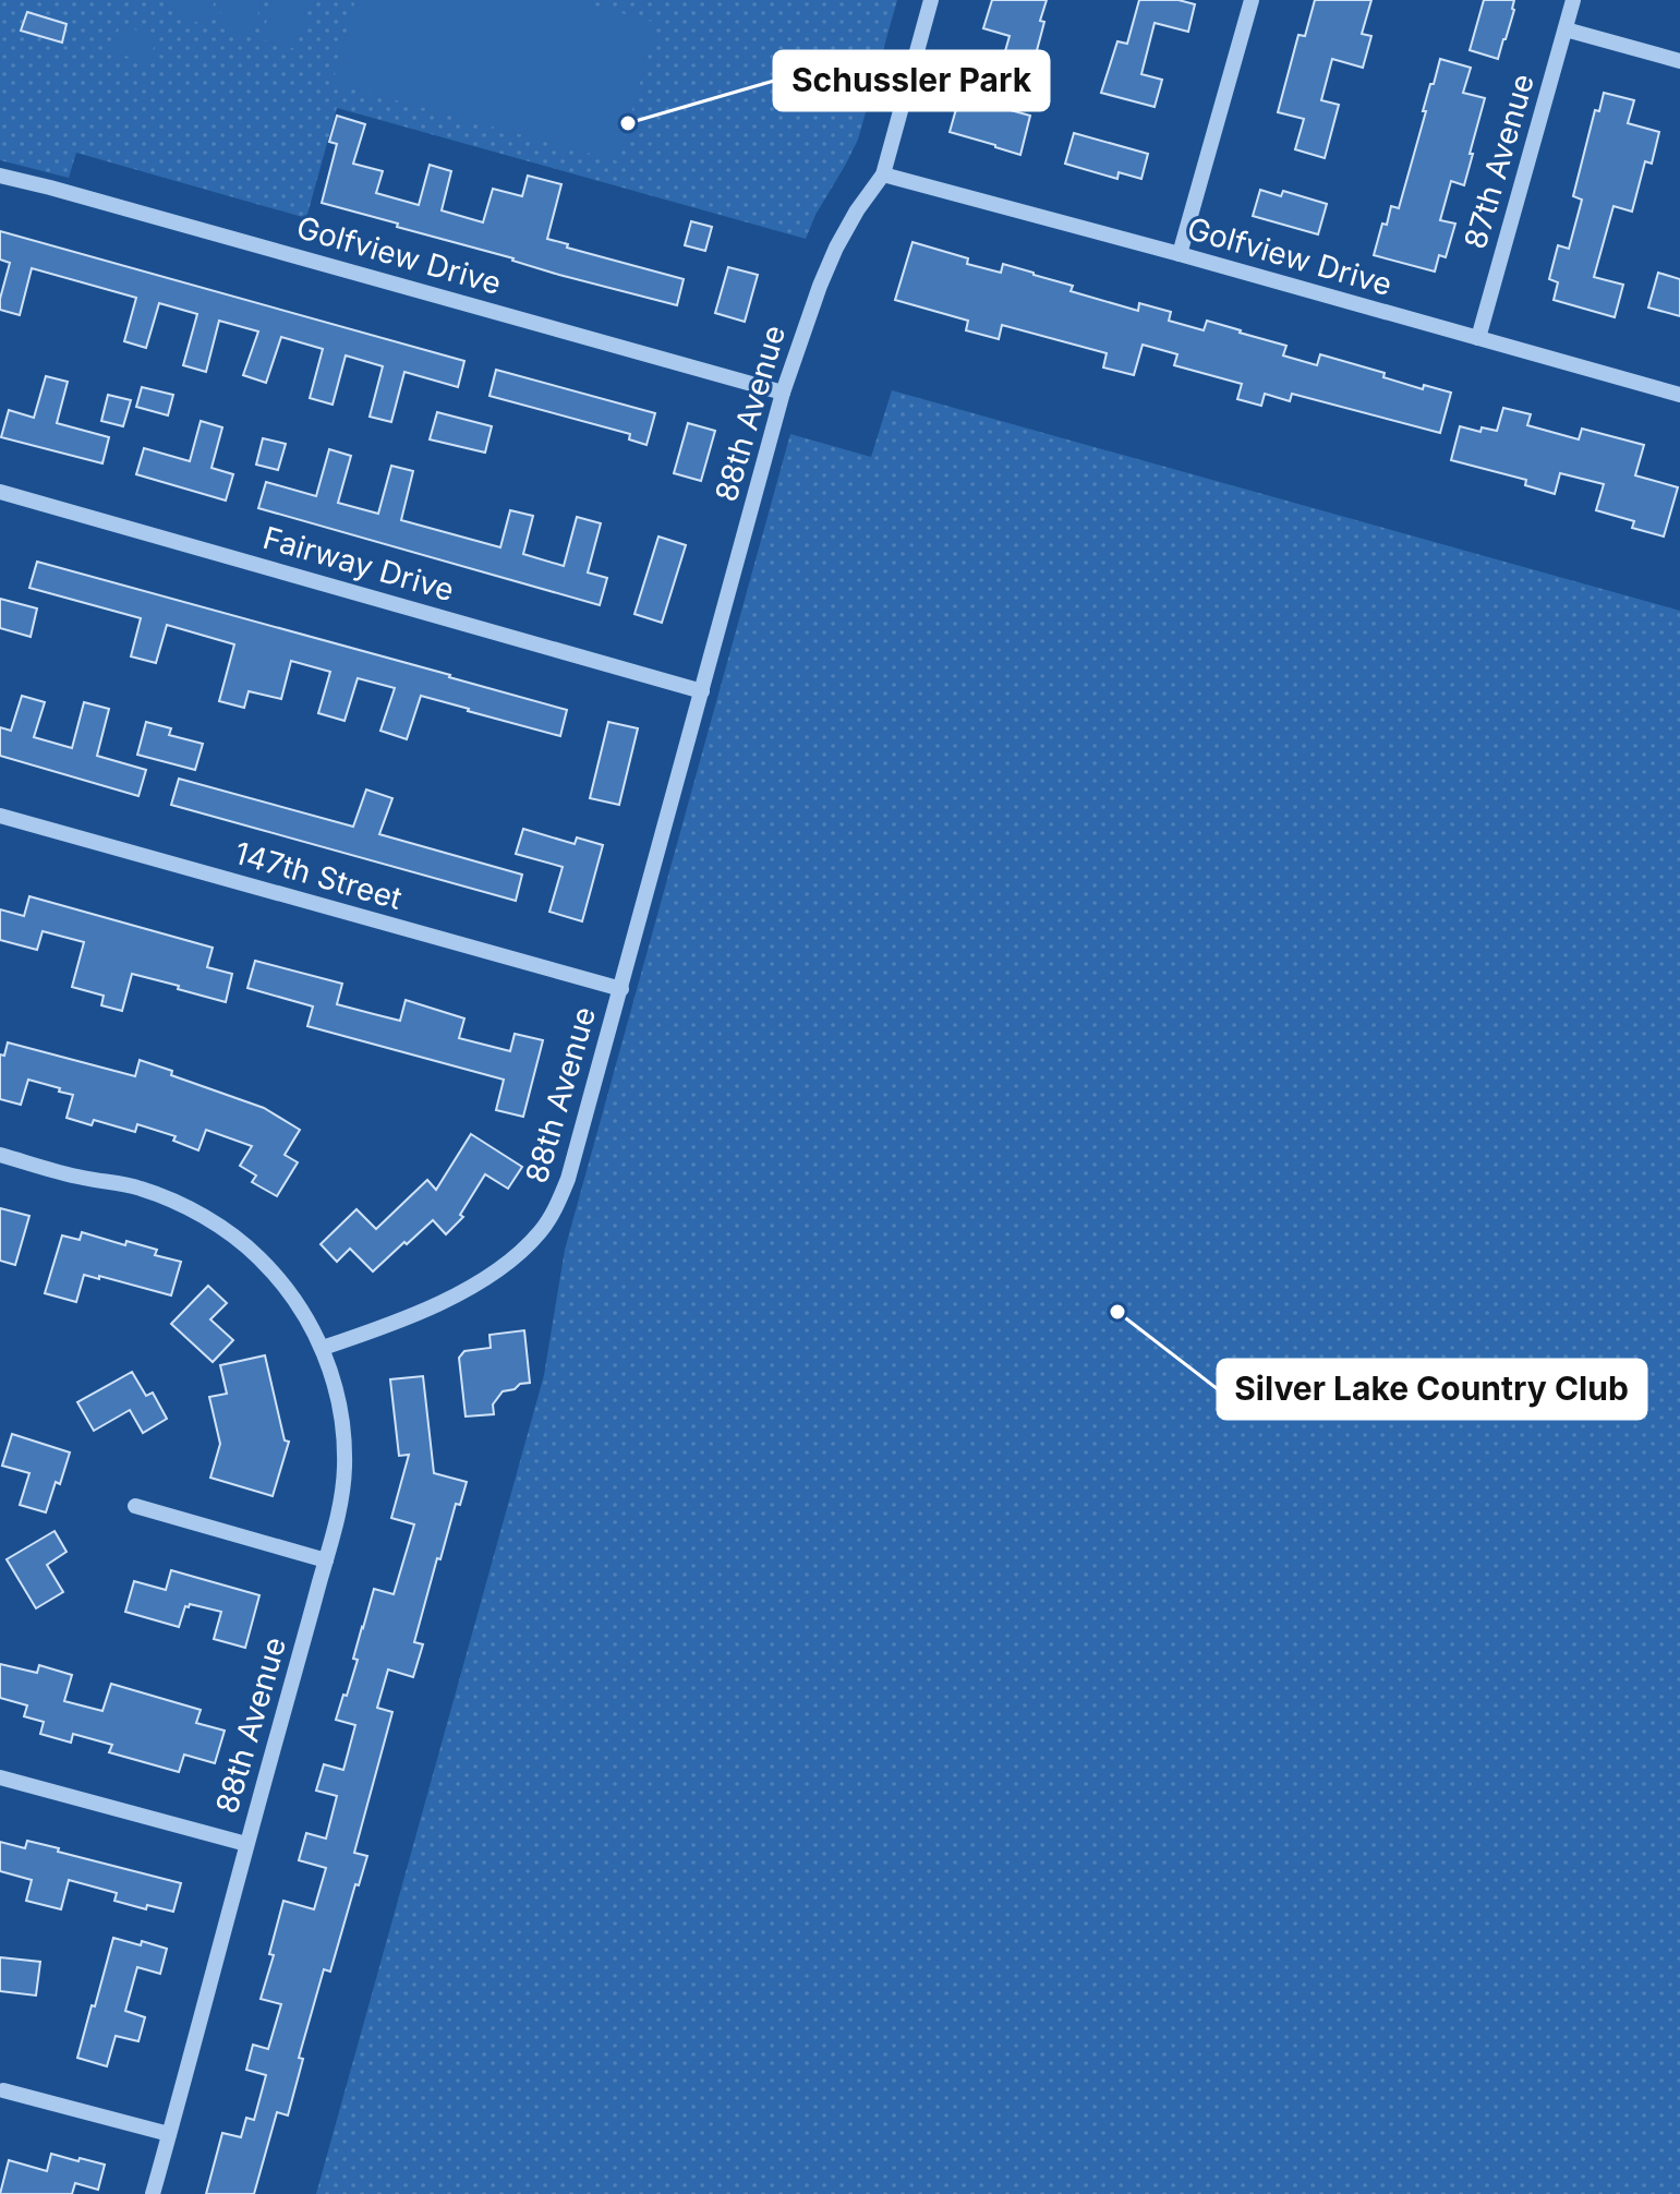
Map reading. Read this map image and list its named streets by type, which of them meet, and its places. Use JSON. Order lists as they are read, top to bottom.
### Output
{
  "streets": {
    "street": [
      "87th Avenue",
      "Golfview Drive",
      "88th Avenue",
      "Fairway Drive",
      "147th Street"
    ]
  },
  "crossings": [
    ["87th Avenue", "Golfview Drive"],
    ["Golfview Drive", "88th Avenue"],
    ["88th Avenue", "Fairway Drive"],
    ["88th Avenue", "147th Street"]
  ],
  "places": ["Schussler Park", "Silver Lake Country Club"]
}
